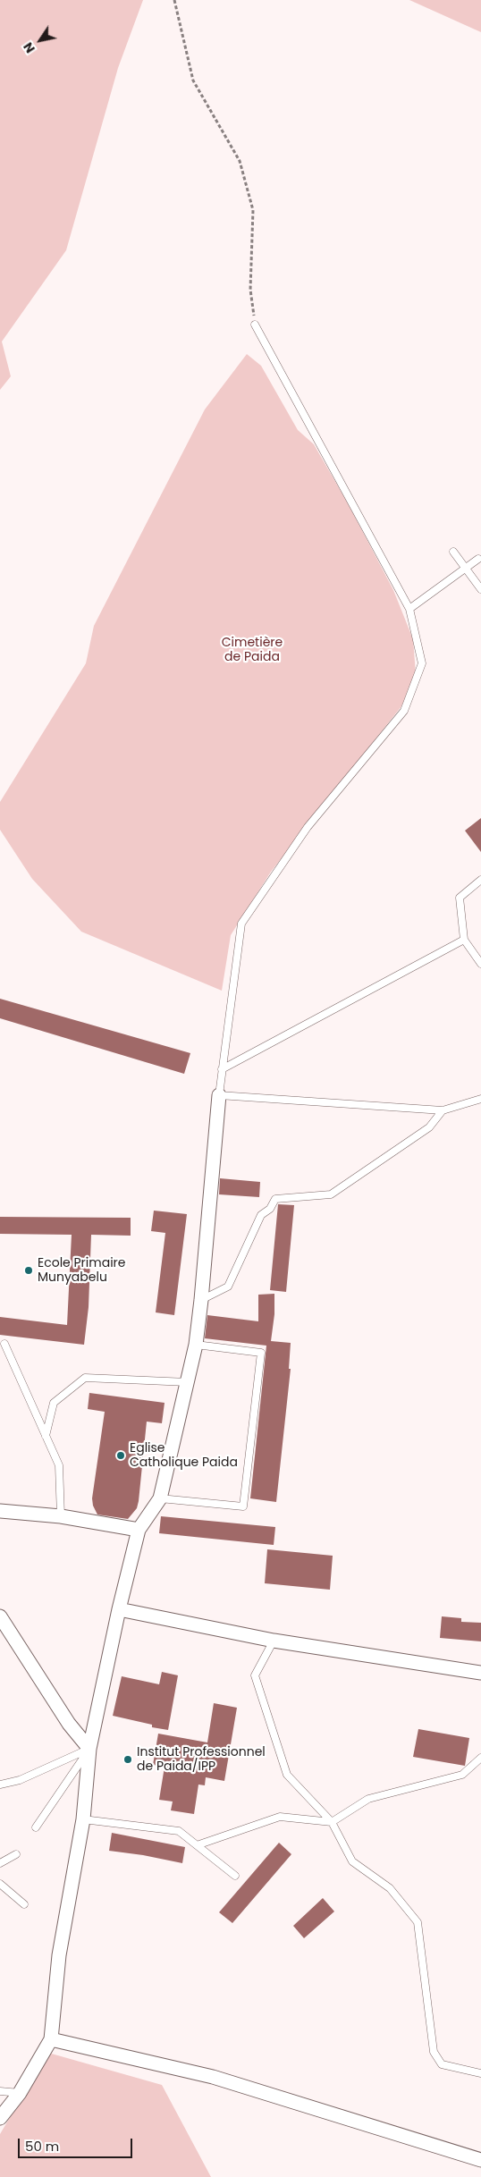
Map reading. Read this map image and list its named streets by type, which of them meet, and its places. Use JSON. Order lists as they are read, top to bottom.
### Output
{
  "parks": ["Cimetière de Paida"],
  "places": ["Ecole Primaire Munyabelu", "Eglise Catholique Paida", "Institut Professionnel de Paida/IPP"],
  "scale_bar": "50 m",
  "north": "bottom left"
}
